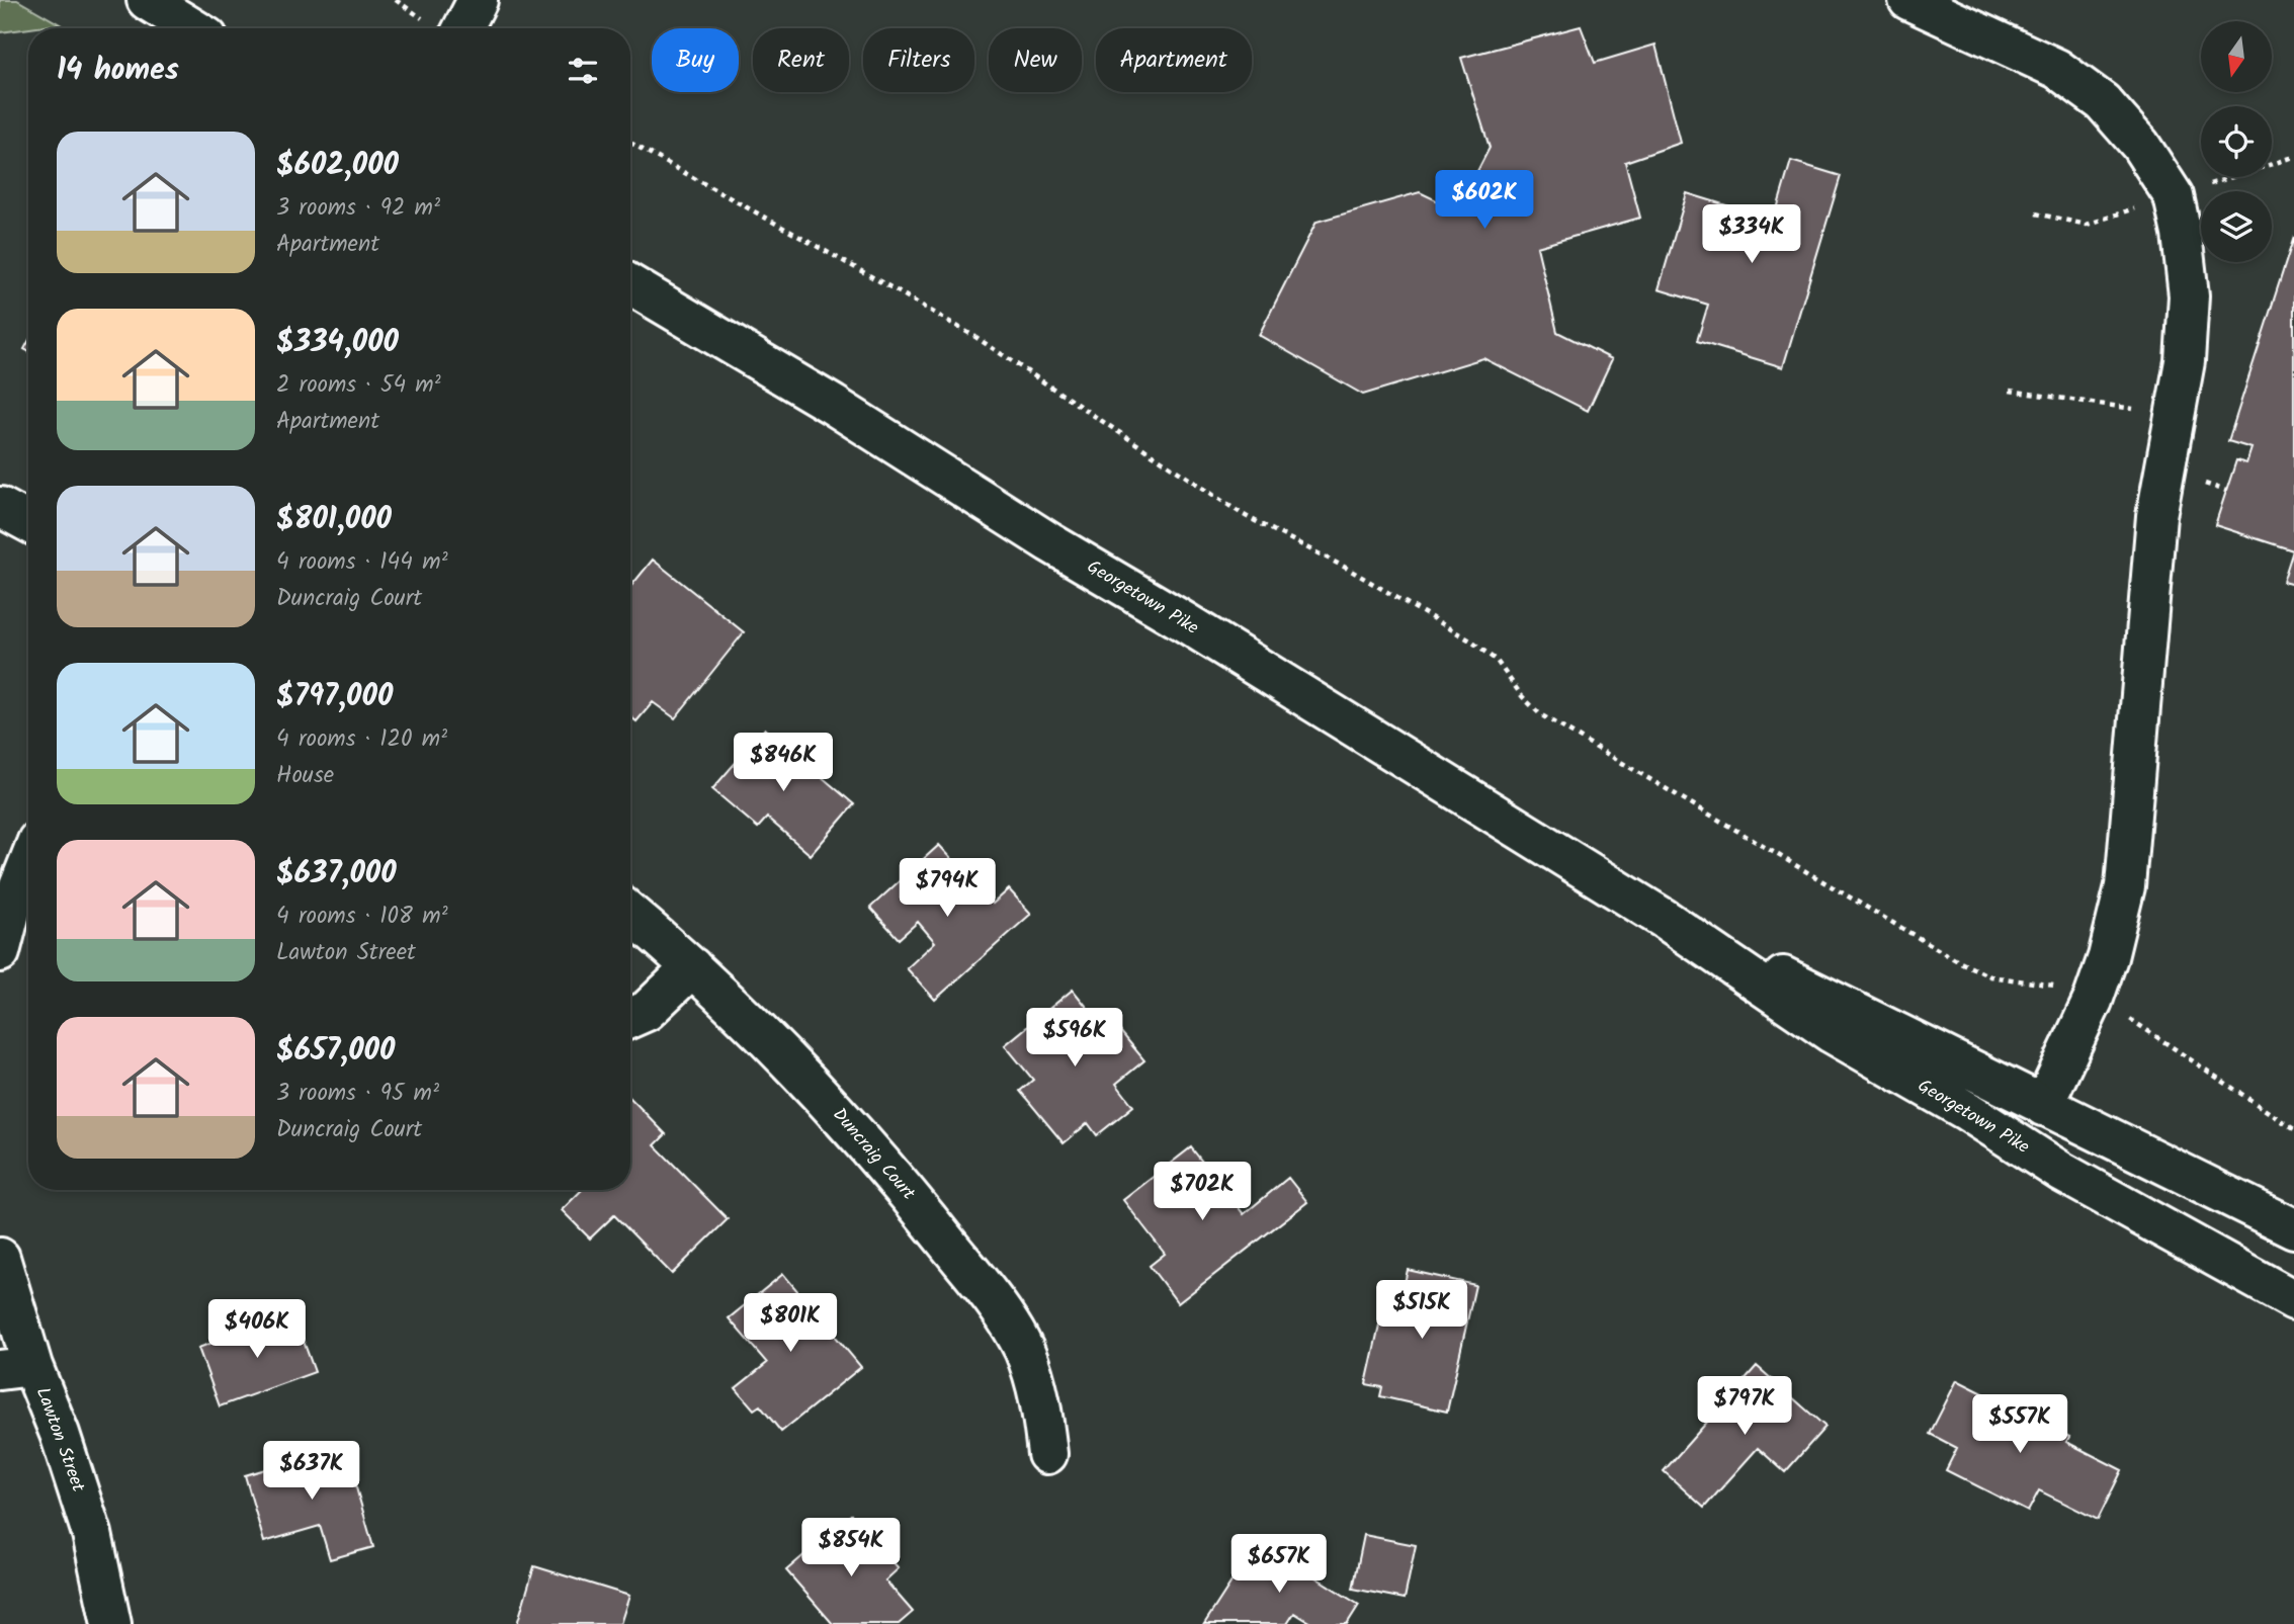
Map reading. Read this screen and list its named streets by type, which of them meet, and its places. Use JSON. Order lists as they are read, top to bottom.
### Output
{
  "streets": {
    "main road": ["Georgetown Pike", "Duncraig Court", "Lawton Street"]
  },
  "north": "bottom",
  "page": {
    "chip": [
      "Buy",
      "Rent",
      "Filters",
      "New",
      "Apartment"
    ],
    "heading": "14 homes",
    "list": [
      {
        "name": "$602,000",
        "note": "3 rooms · 92 m² · Apartment"
      },
      {
        "name": "$334,000",
        "note": "2 rooms · 54 m² · Apartment"
      },
      {
        "name": "$801,000",
        "note": "4 rooms · 144 m² · Duncraig Court"
      },
      {
        "name": "$797,000",
        "note": "4 rooms · 120 m² · House"
      },
      {
        "name": "$637,000",
        "note": "4 rooms · 108 m² · Lawton Street"
      },
      {
        "name": "$657,000",
        "note": "3 rooms · 95 m² · Duncraig Court"
      }
    ],
    "price": [
      "$602K",
      "$334K",
      "$846K",
      "$794K",
      "$596K",
      "$702K",
      "$515K",
      "$801K",
      "$406K",
      "$797K",
      "$557K",
      "$637K",
      "$854K",
      "$657K"
    ]
  }
}
